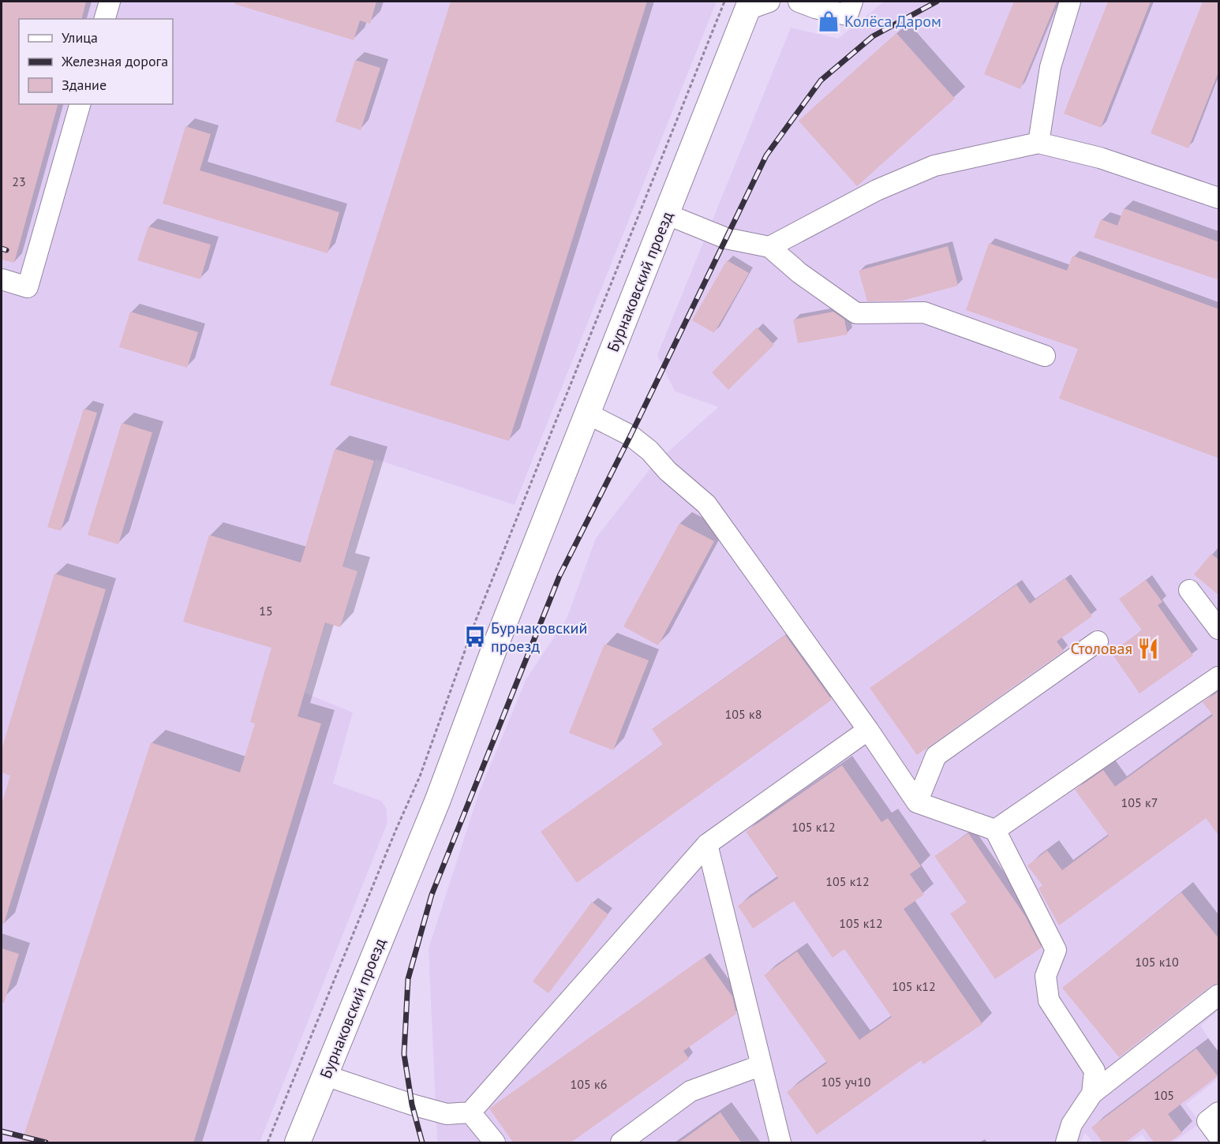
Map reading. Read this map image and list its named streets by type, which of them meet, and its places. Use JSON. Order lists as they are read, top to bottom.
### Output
{
  "streets": {
    "main road": ["Бурнаковский проезд"]
  },
  "places": {
    "shop": ["Колёса Даром"],
    "bus stop": ["Бурнаковский проезд"],
    "restaurant": ["Столовая"]
  },
  "house_numbers": [
    "23",
    "15",
    "105 к8",
    "105 к7",
    "105 к12",
    "105 к12",
    "105 к12",
    "105 к10",
    "105 к12",
    "105 уч10",
    "105 к6",
    "105"
  ],
  "legend": ["Улица", "Железная дорога", "Здание"]
}
